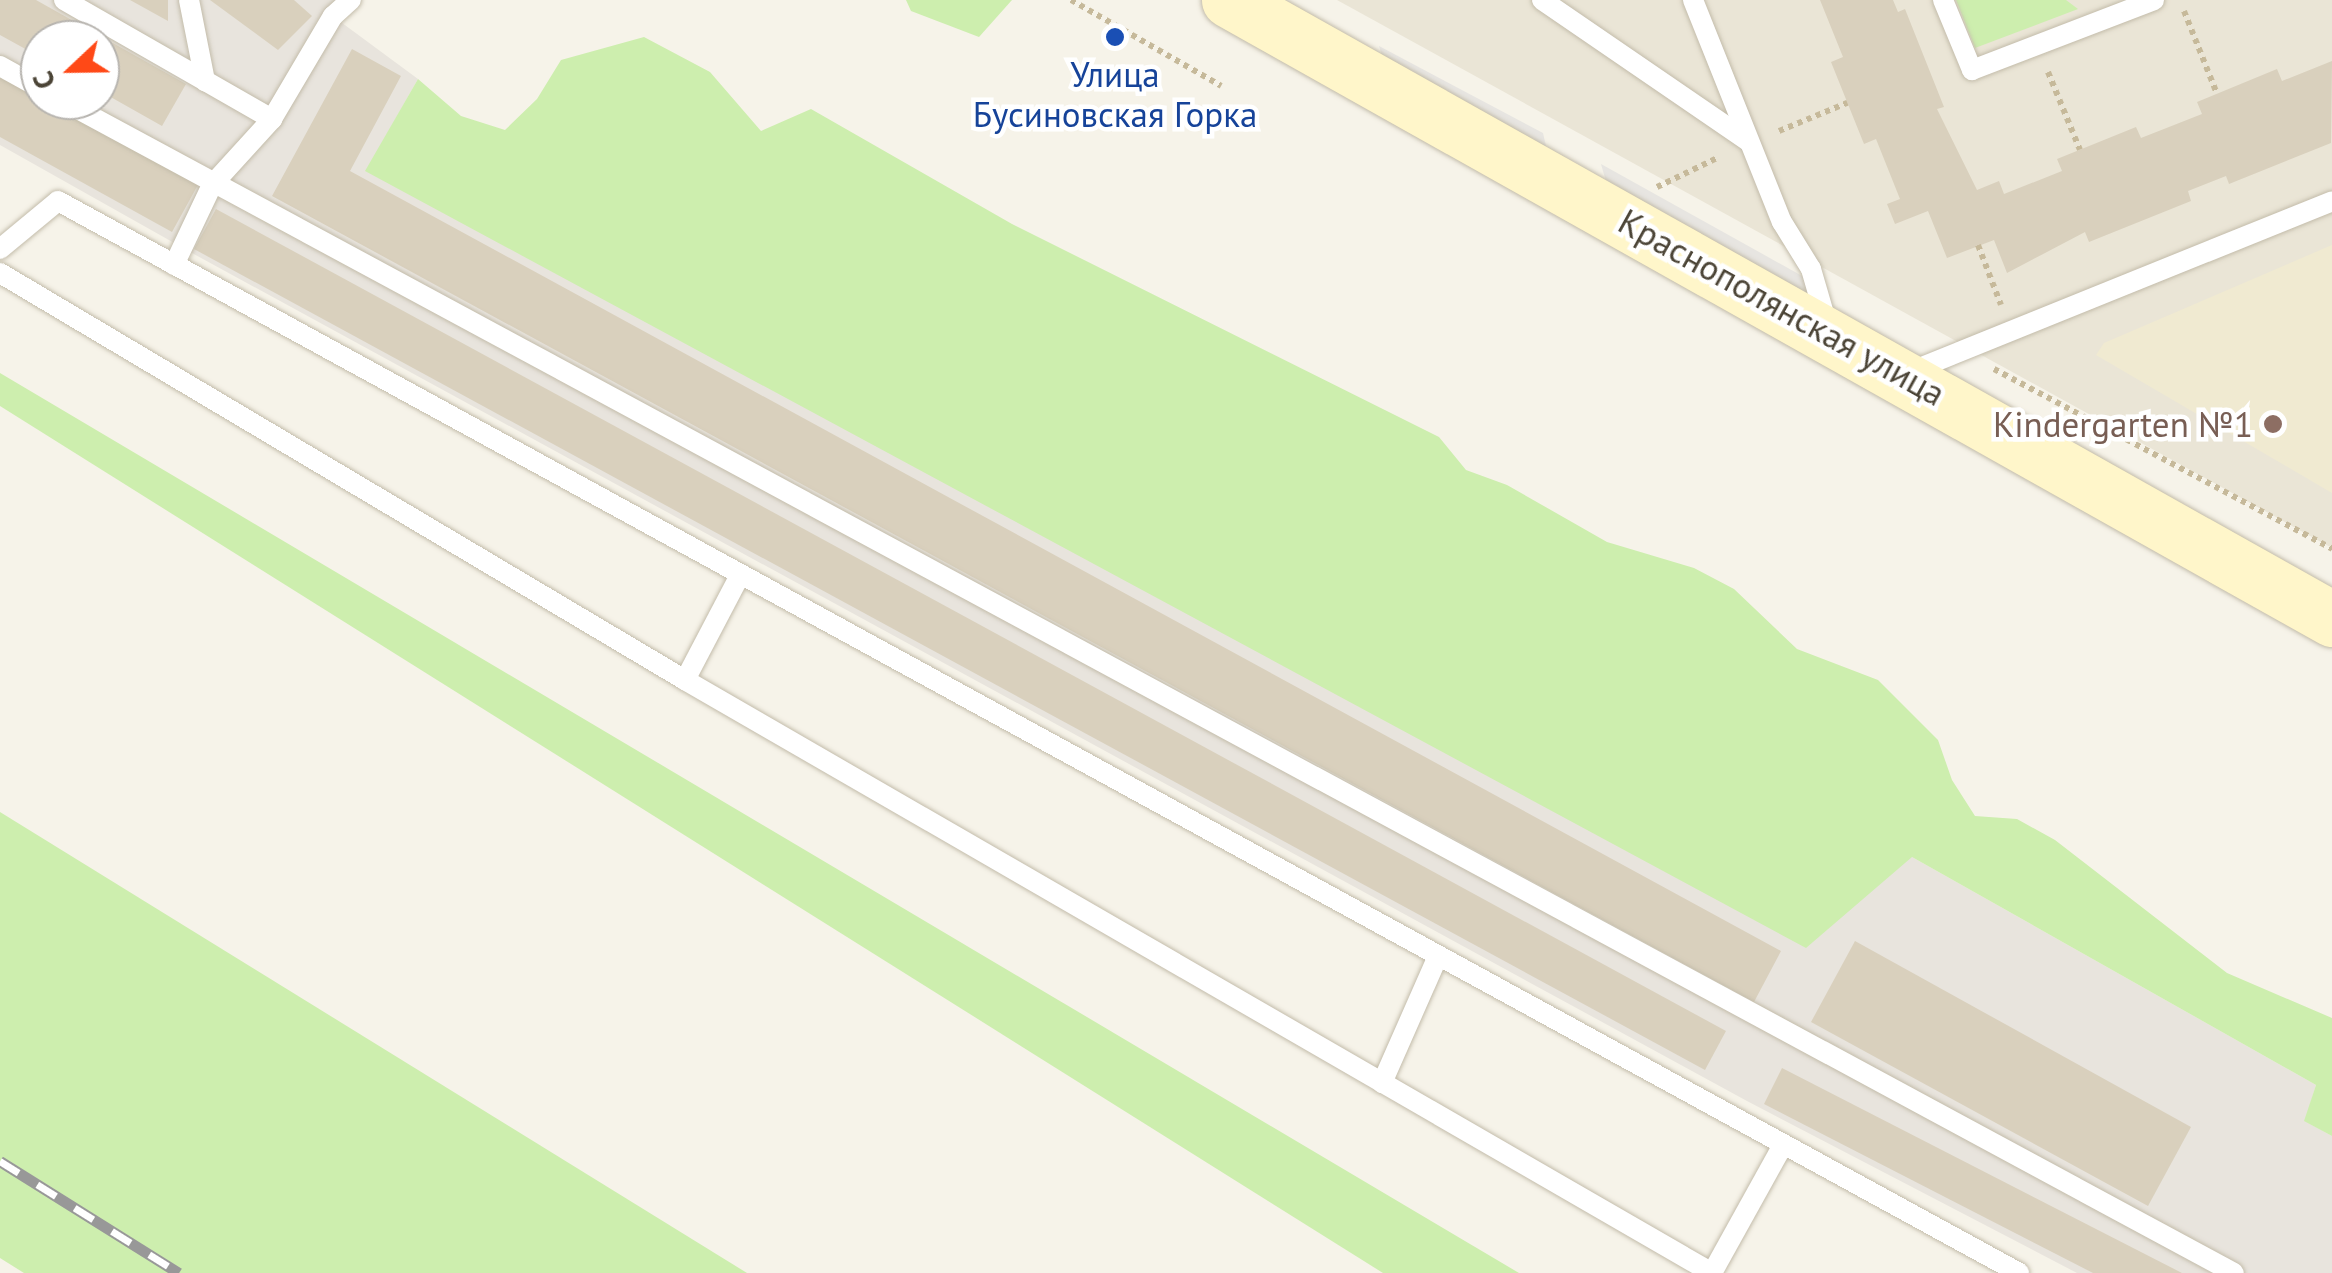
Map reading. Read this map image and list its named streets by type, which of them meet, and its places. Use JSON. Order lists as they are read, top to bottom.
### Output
{
  "streets": {
    "street": ["Краснополянская улица"]
  },
  "places": ["Улица Бусиновская Горка", "Kindergarten №1"],
  "north": "left"
}
